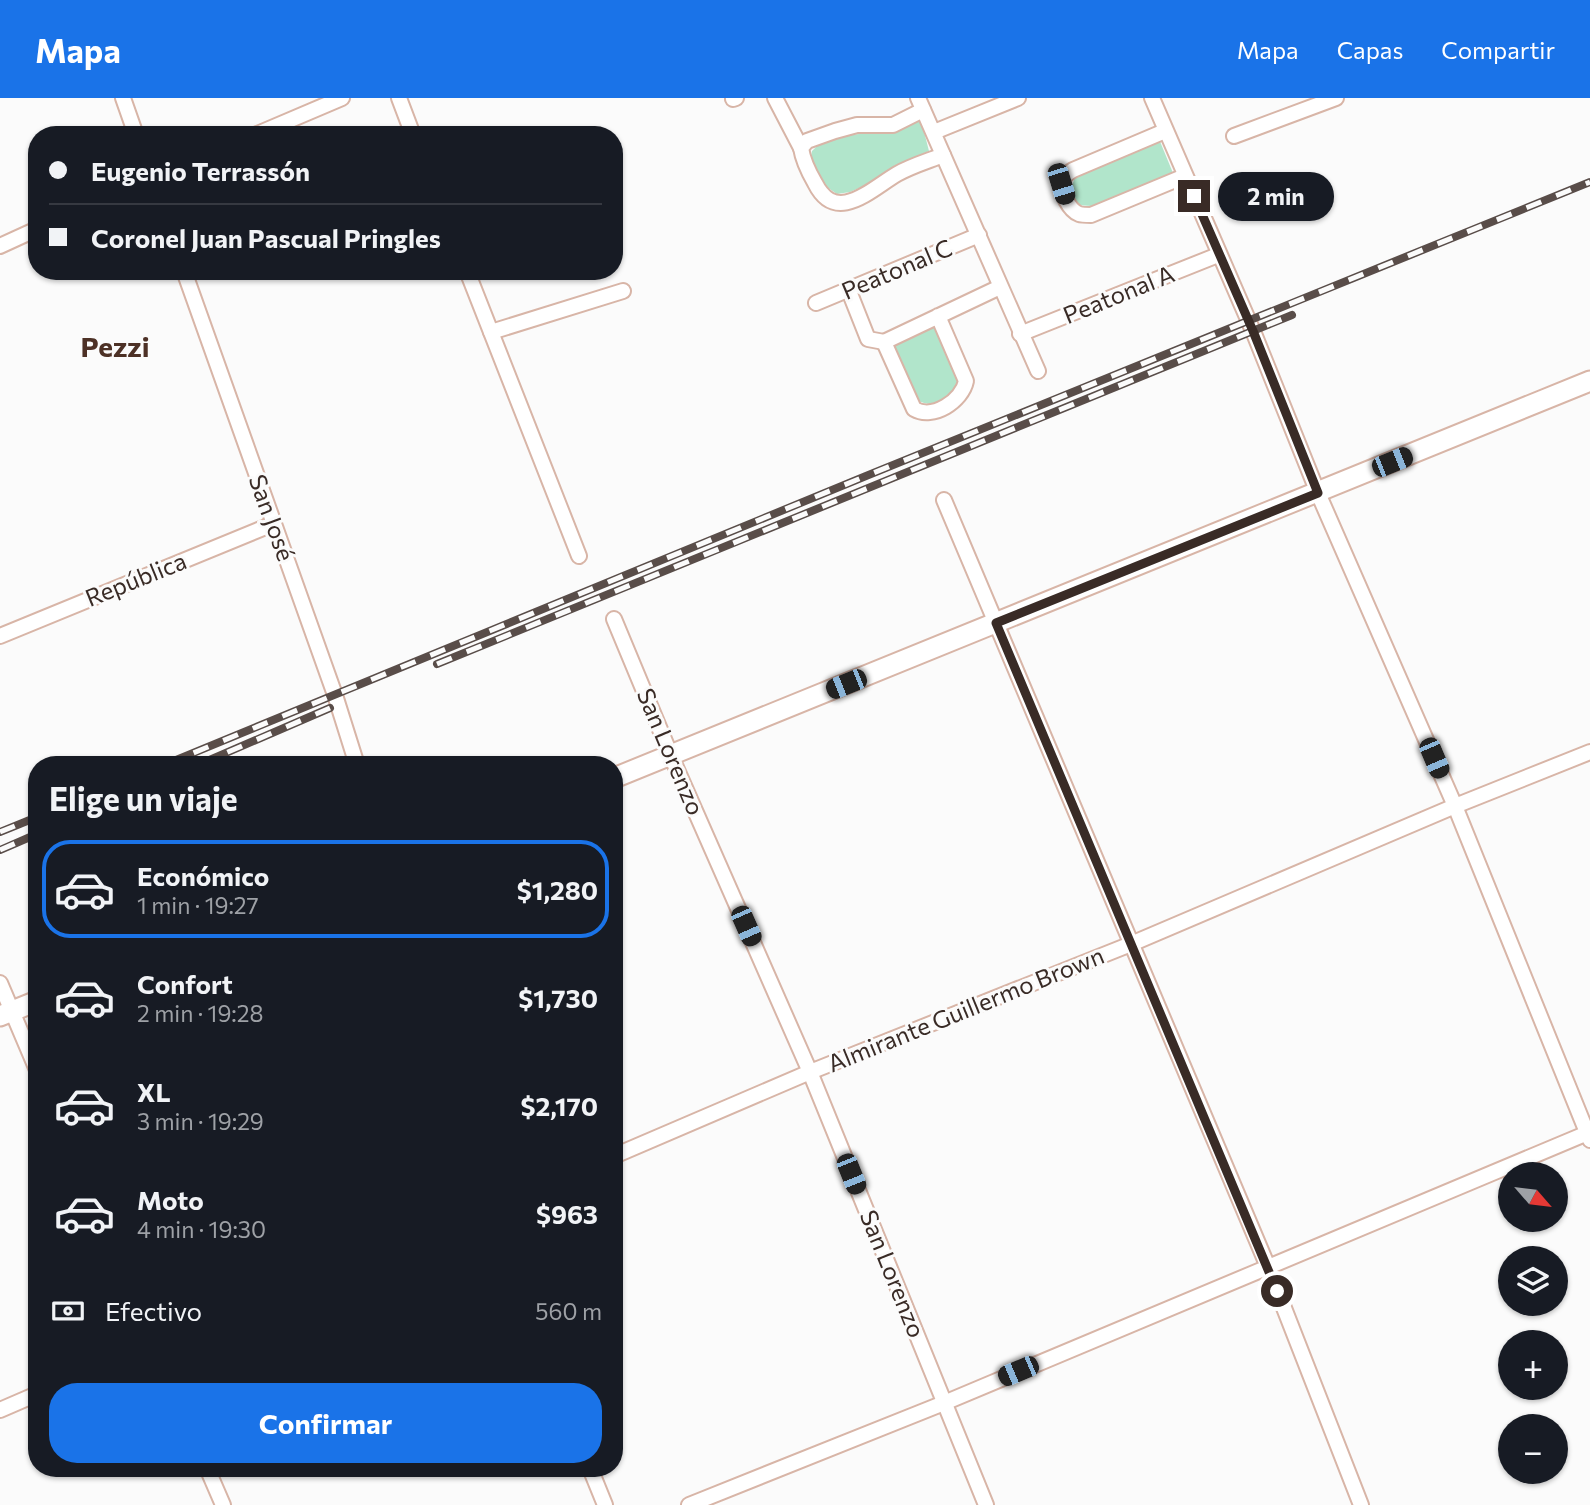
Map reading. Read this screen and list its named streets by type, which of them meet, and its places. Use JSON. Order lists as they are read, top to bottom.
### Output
{
  "streets": {
    "street": [
      "Peatonal C",
      "Peatonal A",
      "San José",
      "República",
      "San Lorenzo",
      "Almirante Guillermo Brown"
    ]
  },
  "crossings": [
    ["San José", "República"],
    ["San Lorenzo", "Almirante Guillermo Brown"]
  ],
  "districts": ["Pezzi"],
  "north": "bottom right",
  "page": {
    "header": "Mapa",
    "nav": ["Mapa", "Capas", "Compartir"],
    "banner": ["Eugenio Terrassón", "Coronel Juan Pascual Pringles"],
    "bubble": "2 min",
    "heading": "Elige un viaje",
    "list": [
      {
        "name": "Económico",
        "note": "1 min · 19:27",
        "value": "$1,280"
      },
      {
        "name": "Confort",
        "note": "2 min · 19:28",
        "value": "$1,730"
      },
      {
        "name": "XL",
        "note": "3 min · 19:29",
        "value": "$2,170"
      },
      {
        "name": "Moto",
        "note": "4 min · 19:30",
        "value": "$963"
      }
    ],
    "map_buttons": ["+", "−"],
    "pay": ["Efectivo", "560 m"],
    "buttons": "Confirmar"
  }
}
